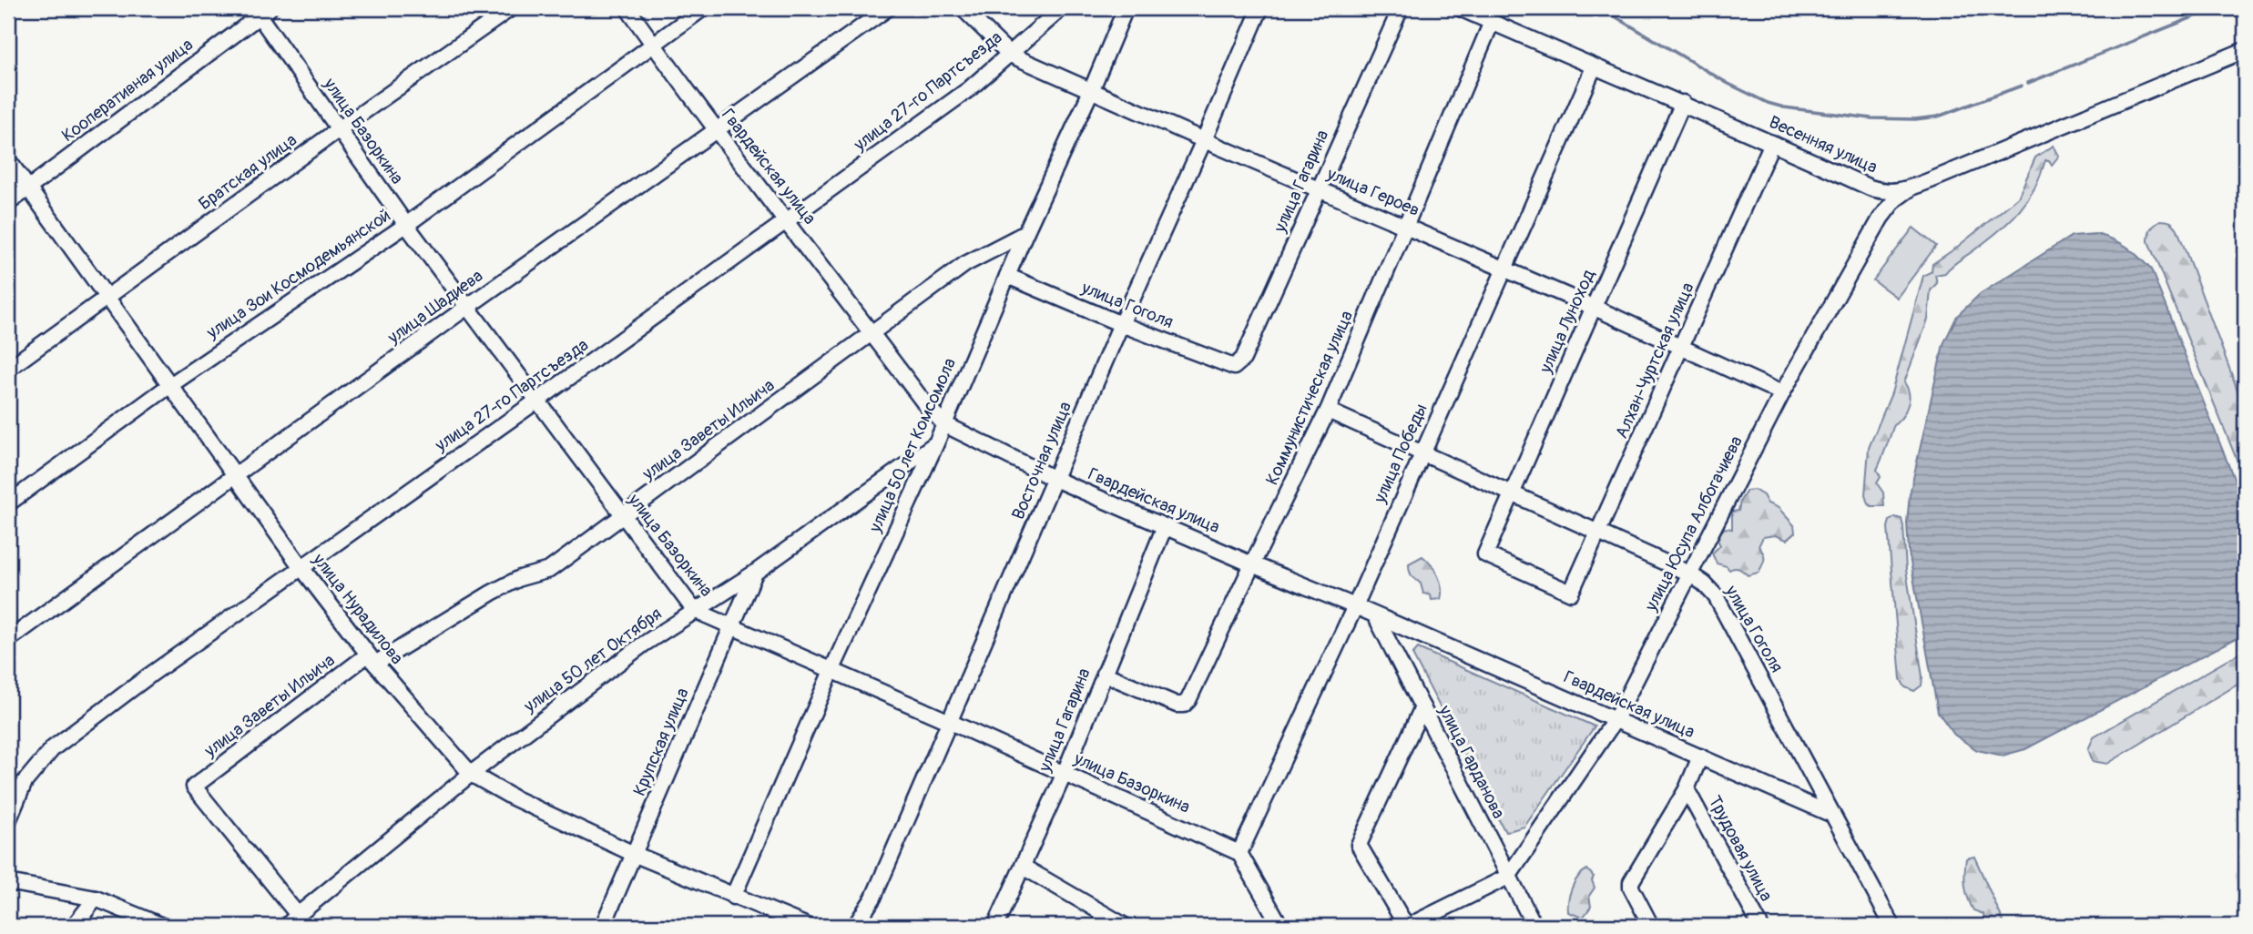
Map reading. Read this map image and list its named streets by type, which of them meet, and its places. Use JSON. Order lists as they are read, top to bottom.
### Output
{
  "streets": {
    "street": [
      "Кооперативная улица",
      "улица 27-го Партсъезда",
      "улица Базоркина",
      "Весенняя улица",
      "Гвардейская улица",
      "Братская улица",
      "улица Гагарина",
      "улица Героев",
      "улица Зои Космодемьянской",
      "улица Гоголя",
      "улица Шадиева",
      "улица Луноход",
      "Алхан-Чуртская улица",
      "Коммунистическая улица",
      "улица Заветы Ильича",
      "улица 50 лет Комсомола",
      "улица Победы",
      "Восточная улица",
      "улица Юсупа Албогачиева",
      "улица Нурадилова",
      "улица 50 лет Октября",
      "Крупская улица",
      "улица Гарданова",
      "Трудовая улица"
    ]
  },
  "crossings": [
    ["Кооперативная улица", "улица Базоркина"],
    ["Кооперативная улица", "улица Нурадилова"],
    ["улица 27-го Партсъезда", "улица Базоркина"],
    ["улица 27-го Партсъезда", "Гвардейская улица"],
    ["улица 27-го Партсъезда", "улица Героев"],
    ["улица 27-го Партсъезда", "улица Нурадилова"],
    ["улица Базоркина", "Братская улица"],
    ["улица Базоркина", "улица Гагарина"],
    ["улица Базоркина", "улица Зои Космодемьянской"],
    ["улица Базоркина", "улица Шадиева"],
    ["улица Базоркина", "улица Заветы Ильича"],
    ["улица Базоркина", "улица 50 лет Комсомола"],
    ["улица Базоркина", "улица Победы"],
    ["улица Базоркина", "Восточная улица"],
    ["улица Базоркина", "улица 50 лет Октября"],
    ["улица Базоркина", "Крупская улица"],
    ["Весенняя улица", "улица Луноход"],
    ["Весенняя улица", "Алхан-Чуртская улица"],
    ["Весенняя улица", "Коммунистическая улица"],
    ["Весенняя улица", "улица Победы"],
    ["Весенняя улица", "улица Юсупа Албогачиева"],
    ["Гвардейская улица", "улица Гагарина"],
    ["Гвардейская улица", "улица Зои Космодемьянской"],
    ["Гвардейская улица", "улица Гоголя"],
    ["Гвардейская улица", "улица Шадиева"],
    ["Гвардейская улица", "Коммунистическая улица"],
    ["Гвардейская улица", "улица Заветы Ильича"],
    ["Гвардейская улица", "улица 50 лет Комсомола"],
    ["Гвардейская улица", "улица Победы"],
    ["Гвардейская улица", "Восточная улица"],
    ["Гвардейская улица", "улица Юсупа Албогачиева"],
    ["Гвардейская улица", "улица Гарданова"],
    ["Братская улица", "улица Нурадилова"],
    ["улица Гагарина", "улица Героев"],
    ["улица Гагарина", "улица Гоголя"],
    ["улица Гагарина", "Коммунистическая улица"],
    ["улица Героев", "улица Луноход"],
    ["улица Героев", "Алхан-Чуртская улица"],
    ["улица Героев", "Коммунистическая улица"],
    ["улица Героев", "улица 50 лет Комсомола"],
    ["улица Героев", "улица Победы"],
    ["улица Героев", "Восточная улица"],
    ["улица Героев", "улица Юсупа Албогачиева"],
    ["улица Зои Космодемьянской", "улица Нурадилова"],
    ["улица Гоголя", "улица Луноход"],
    ["улица Гоголя", "Алхан-Чуртская улица"],
    ["улица Гоголя", "Коммунистическая улица"],
    ["улица Гоголя", "улица 50 лет Комсомола"],
    ["улица Гоголя", "улица Победы"],
    ["улица Гоголя", "Восточная улица"],
    ["улица Гоголя", "улица Юсупа Албогачиева"],
    ["улица Шадиева", "улица Нурадилова"],
    ["улица Луноход", "Алхан-Чуртская улица"],
    ["улица Заветы Ильича", "улица 50 лет Комсомола"],
    ["улица Заветы Ильича", "улица Нурадилова"],
    ["улица Заветы Ильича", "улица 50 лет Октября"],
    ["улица 50 лет Комсомола", "улица Нурадилова"],
    ["улица 50 лет Комсомола", "улица 50 лет Октября"],
    ["улица Юсупа Албогачиева", "улица Гарданова"],
    ["улица Нурадилова", "улица 50 лет Октября"],
    ["улица Нурадилова", "Крупская улица"],
    ["улица 50 лет Октября", "Крупская улица"]
  ]
}
